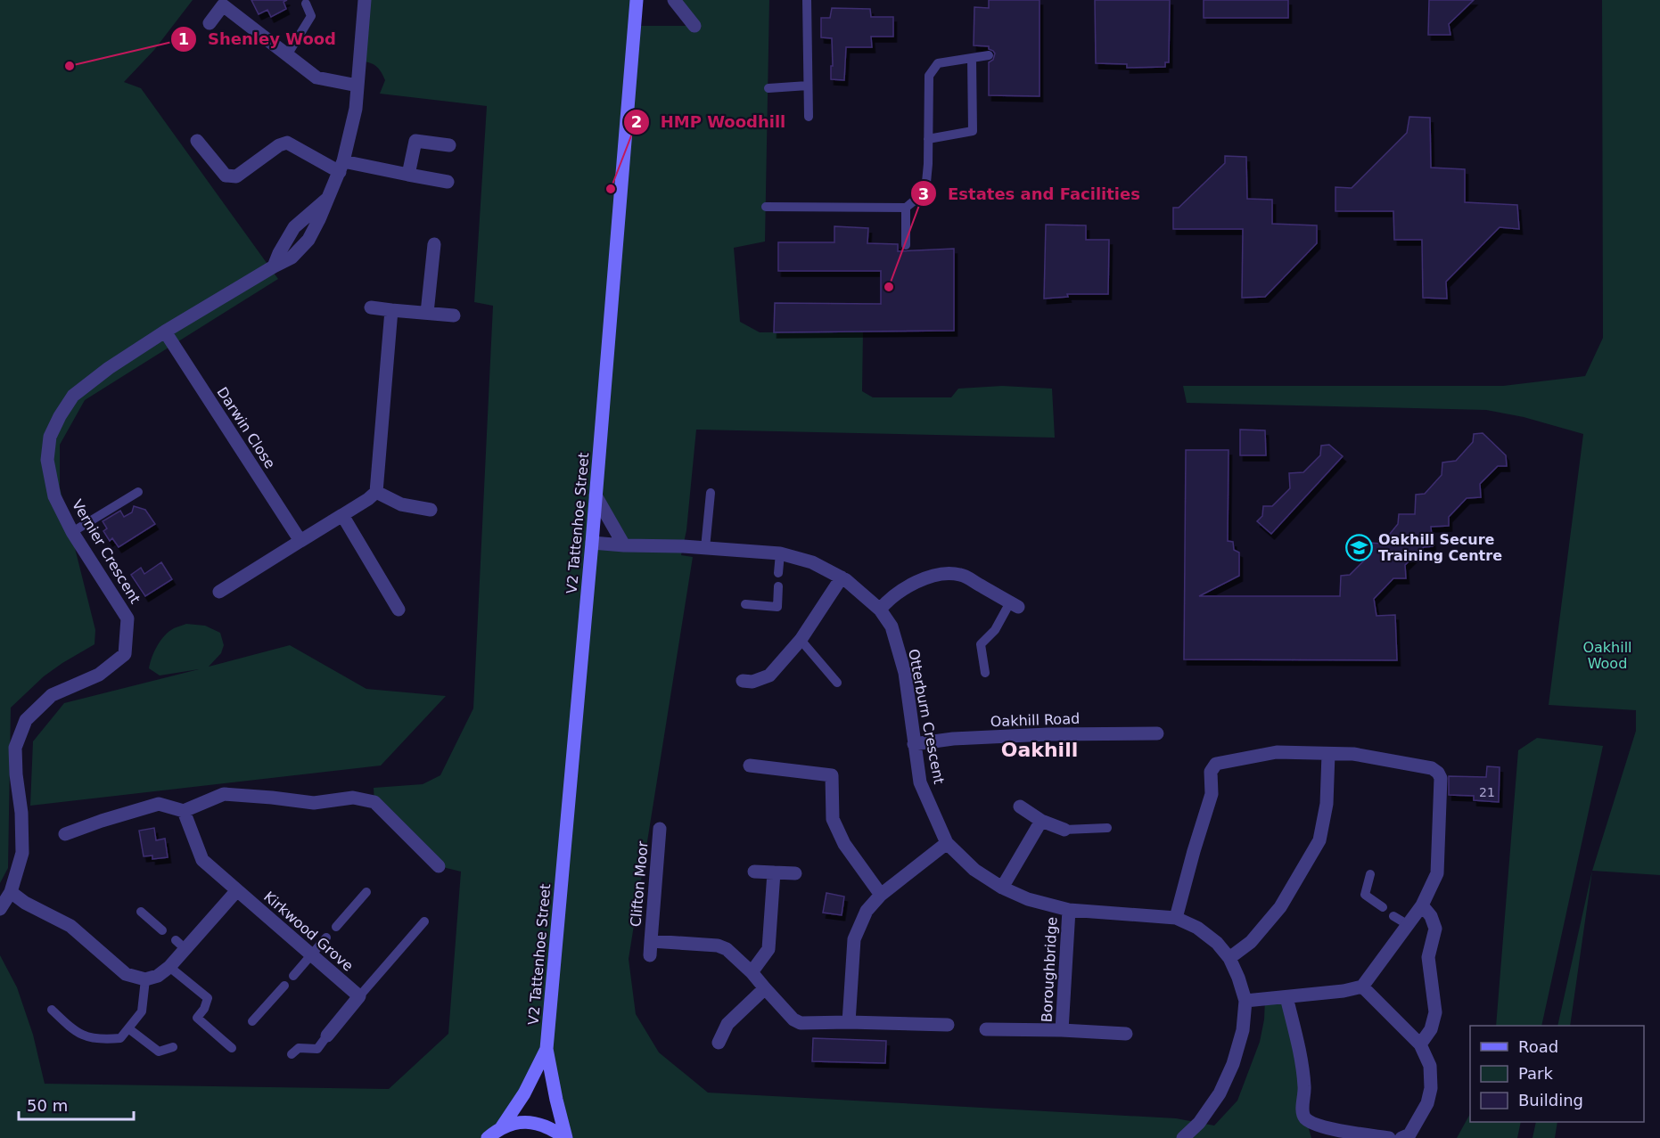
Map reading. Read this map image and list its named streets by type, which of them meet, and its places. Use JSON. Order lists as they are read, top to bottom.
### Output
{
  "streets": {
    "street": [
      "Darwin Close",
      "V2 Tattenhoe Street",
      "Vernier Crescent",
      "Otterburn Crescent",
      "Oakhill Road",
      "Clifton Moor",
      "Kirkwood Grove",
      "Boroughbridge"
    ]
  },
  "crossings": [
    ["Darwin Close", "Vernier Crescent"],
    ["V2 Tattenhoe Street", "Otterburn Crescent"],
    ["Otterburn Crescent", "Oakhill Road"],
    ["Otterburn Crescent", "Boroughbridge"]
  ],
  "districts": ["Oakhill"],
  "parks": ["Oakhill Wood"],
  "places": {
    "other": ["Shenley Wood", "HMP Woodhill", "Estates and Facilities"],
    "school or university": ["Oakhill Secure Training Centre"]
  },
  "house_numbers": ["21"],
  "legend": ["Road", "Park", "Building"],
  "scale_bar": "50 m"
}
